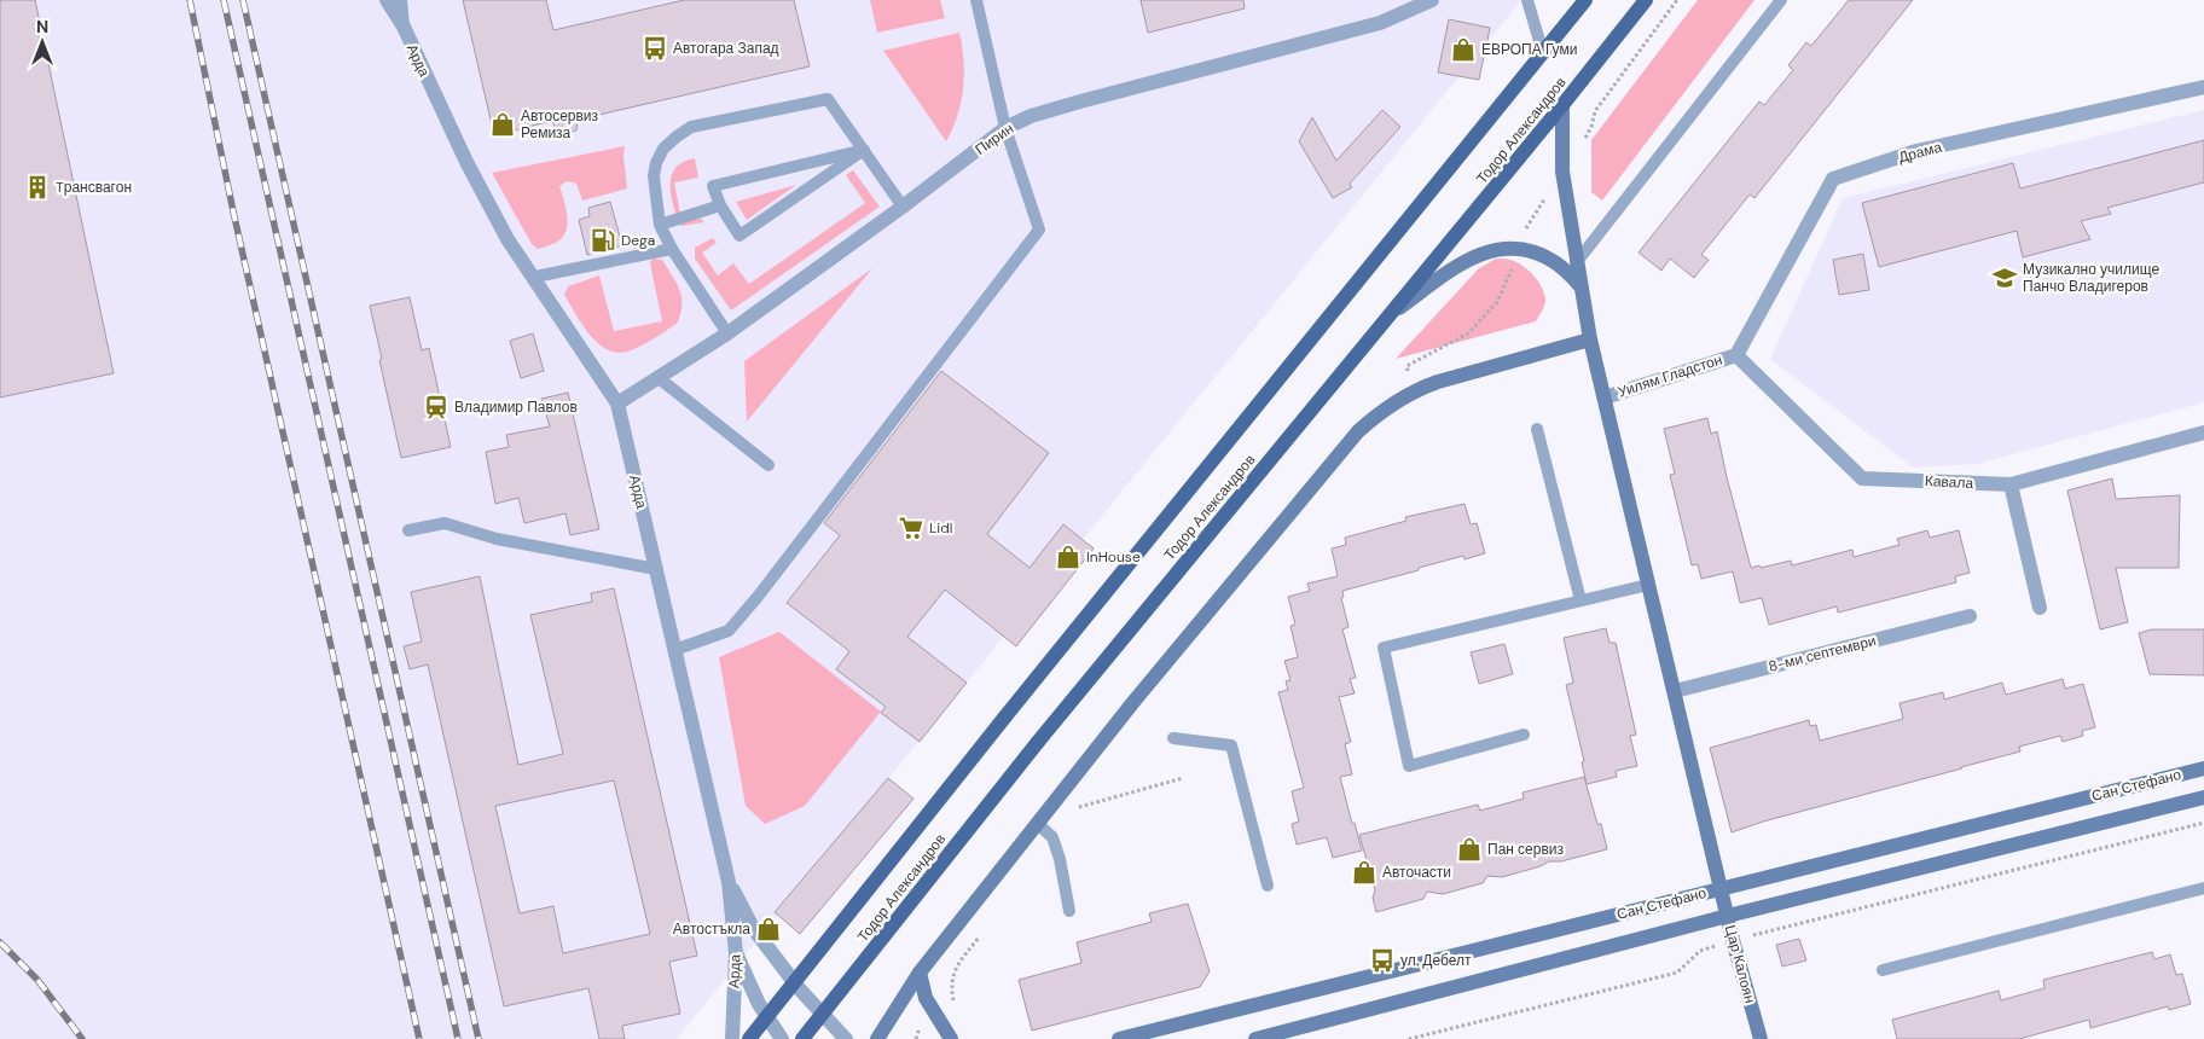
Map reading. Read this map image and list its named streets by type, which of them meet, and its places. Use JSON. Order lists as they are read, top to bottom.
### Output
{
  "streets": {
    "main road": ["Тодор Александров"],
    "street": [
      "Арда",
      "Пирин",
      "Драма",
      "Уилям Гладстон",
      "Кавала",
      "8-ми септември",
      "Сан Стефано",
      "Цар Калоян"
    ]
  },
  "crossings": [
    ["Арда", "Пирин"],
    ["Тодор Александров", "Цар Калоян"],
    ["Драма", "Уилям Гладстон"],
    ["Драма", "Кавала"],
    ["Уилям Гладстон", "Кавала"],
    ["Уилям Гладстон", "Цар Калоян"],
    ["8-ми септември", "Цар Калоян"],
    ["Сан Стефано", "Цар Калоян"]
  ],
  "places": {
    "bus stop": ["Автогара Запад", "ул. Дебелт"],
    "shop": [
      "ЕВРОПА Гуми",
      "Автосервиз Ремиза",
      "InHouse",
      "Пан сервиз",
      "Авточасти",
      "Автостъкла"
    ],
    "building": ["Tрансвагон"],
    "fuel station": ["Dega"],
    "school or university": ["Музикално училище Панчо Владигеров"],
    "station": ["Владимир Павлов"],
    "supermarket": ["Lidl"]
  },
  "north": "top"
}
